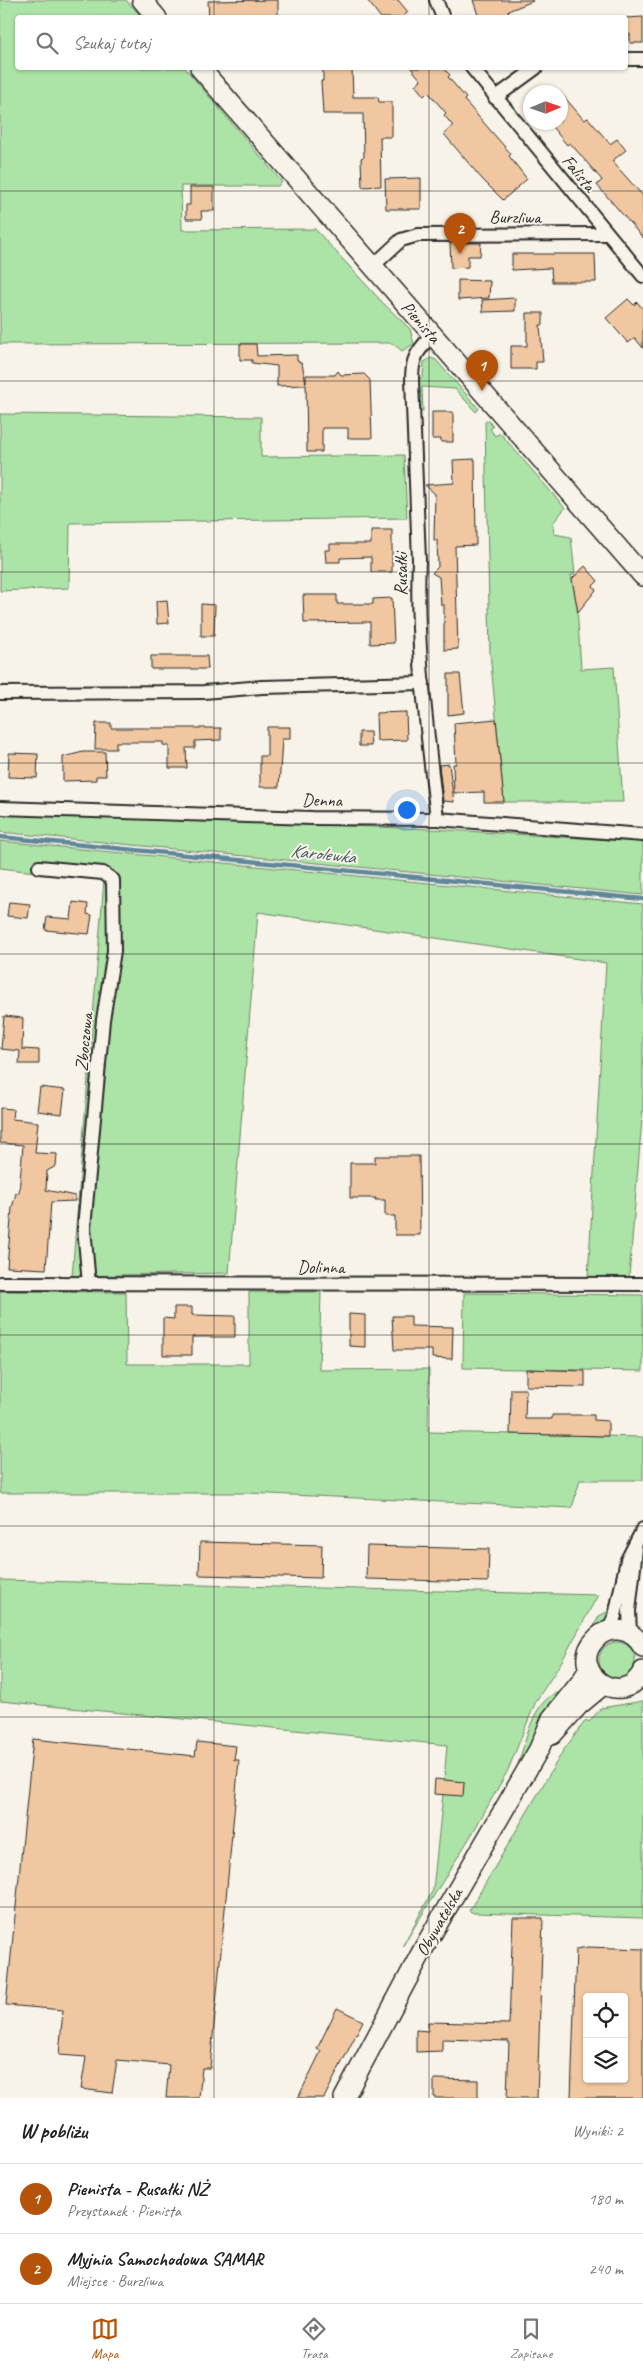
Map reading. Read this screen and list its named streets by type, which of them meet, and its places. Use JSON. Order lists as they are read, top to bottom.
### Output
{
  "streets": {
    "main road": ["Pienista", "Obywatelska"],
    "street": [
      "Falista",
      "Burzliwa",
      "Rusałki",
      "Denna",
      "Zboczowa",
      "Dolinna"
    ]
  },
  "crossings": [
    ["Falista", "Burzliwa"],
    ["Burzliwa", "Pienista"],
    ["Pienista", "Rusałki"],
    ["Rusałki", "Denna"],
    ["Zboczowa", "Dolinna"]
  ],
  "water": ["Karolewka"],
  "north": "right",
  "page": {
    "search": "Szukaj tutaj",
    "pins": ["2", "1"],
    "heading": ["W pobliżu", "Wyniki: 2"],
    "list": [
      {
        "mark": "1",
        "name": "Pienista - Rusałki NŻ",
        "note": "Przystanek · Pienista",
        "value": "180 m"
      },
      {
        "mark": "2",
        "name": "Myjnia Samochodowa SAMAR",
        "note": "Miejsce · Burzliwa",
        "value": "240 m"
      }
    ],
    "nav": ["Mapa", "Trasa", "Zapisane"]
  }
}
